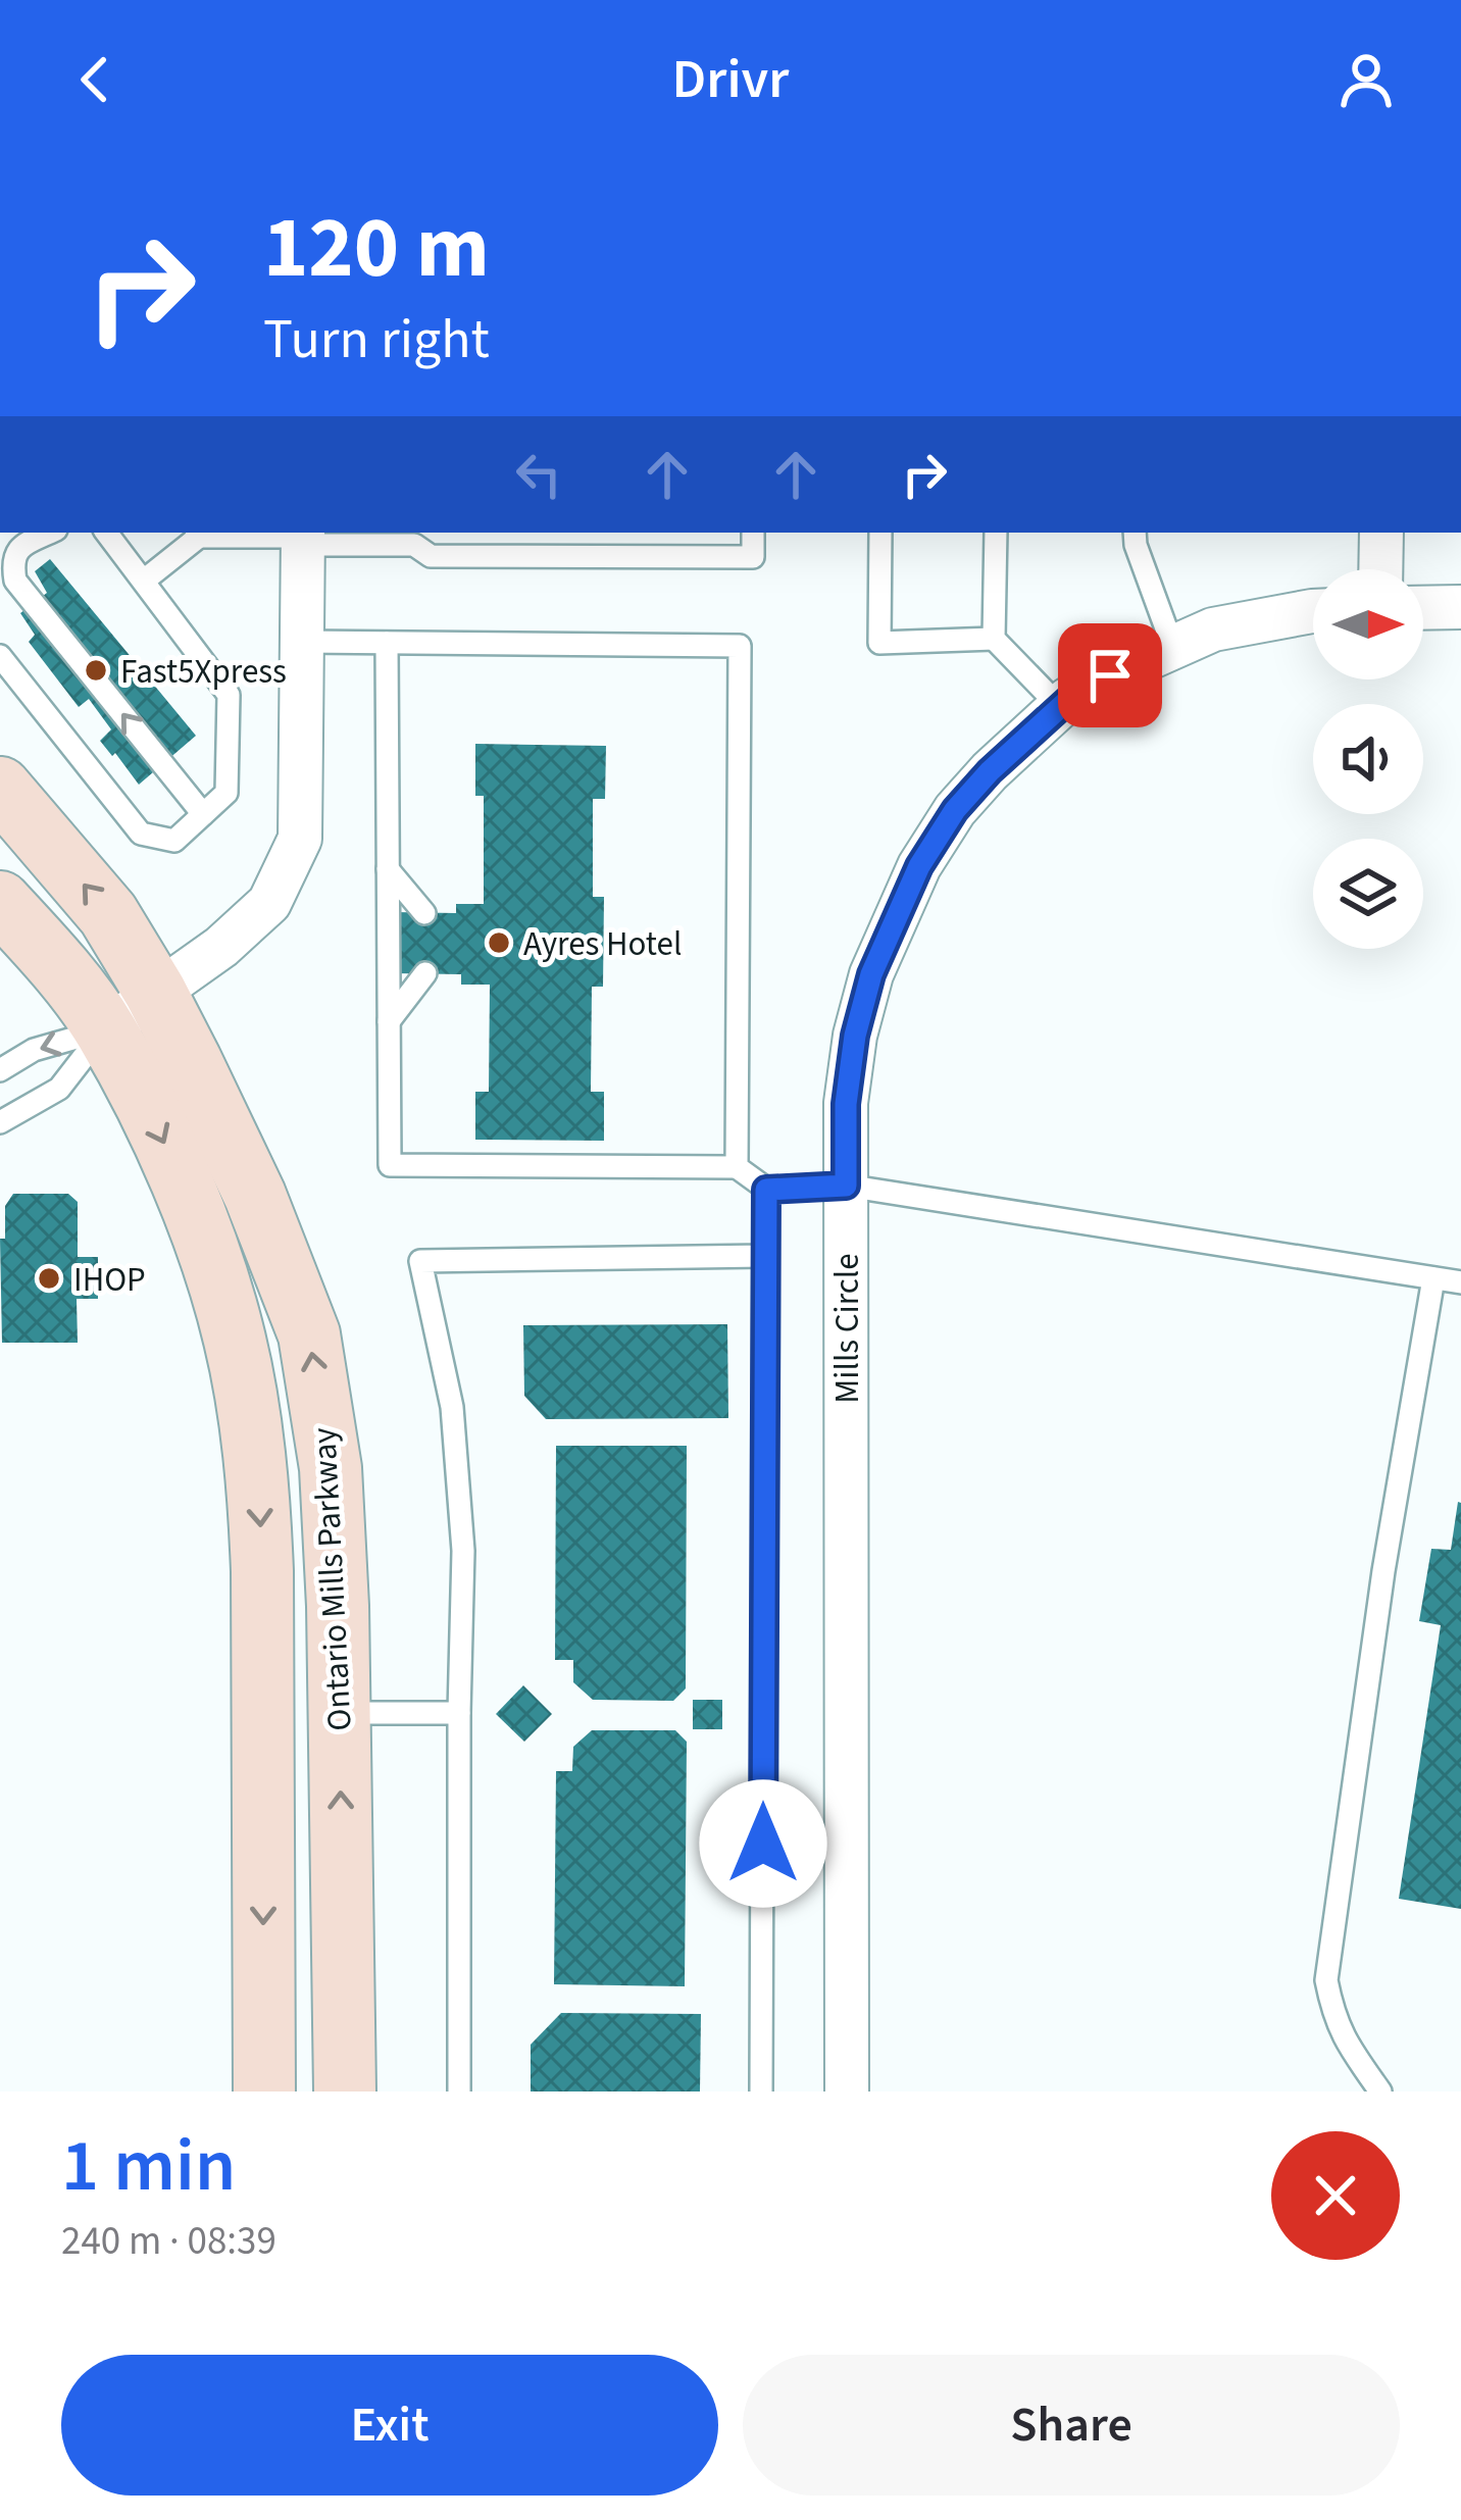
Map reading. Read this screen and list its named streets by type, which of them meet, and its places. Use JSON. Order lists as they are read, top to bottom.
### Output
{
  "streets": {
    "main road": ["Ontario Mills Parkway"],
    "street": ["Mills Circle"]
  },
  "places": ["Fast5Xpress", "Ayres Hotel", "IHOP"],
  "north": "right",
  "page": {
    "header": "Drivr",
    "turn": ["120 m", "Turn right"],
    "heading": ["1 min", "240 m · 08:39"],
    "buttons": ["Exit", "Share"]
  }
}
